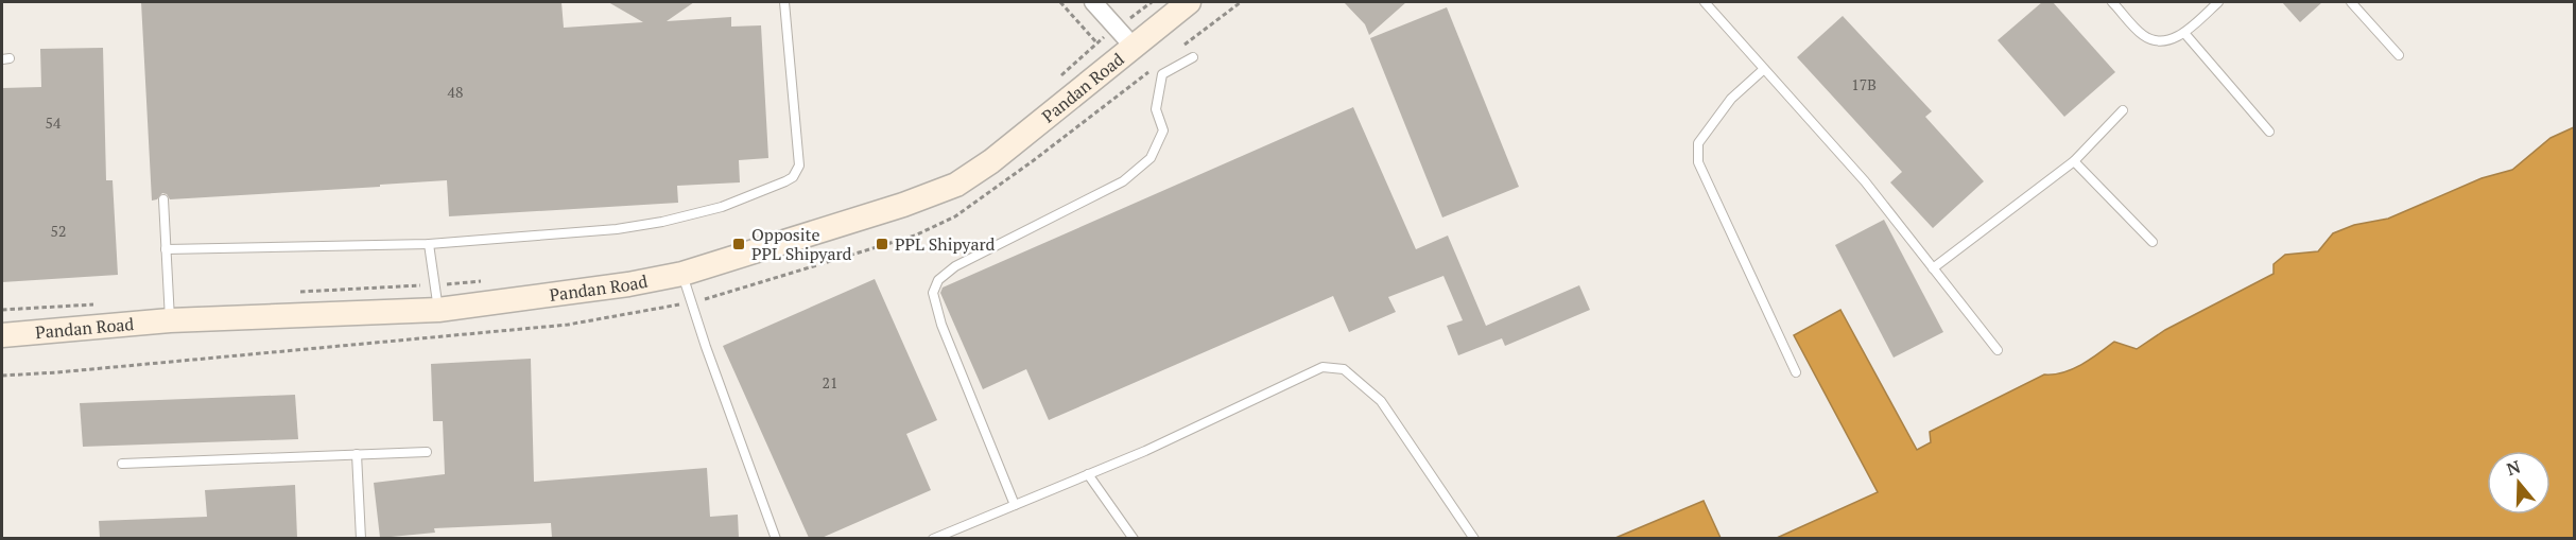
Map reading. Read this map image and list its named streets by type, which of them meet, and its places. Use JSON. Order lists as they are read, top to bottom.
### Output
{
  "streets": {
    "street": ["Pandan Road"]
  },
  "places": {
    "transit": ["Opposite PPL Shipyard", "PPL Shipyard"]
  },
  "house_numbers": [
    "17B",
    "48",
    "54",
    "52",
    "21"
  ],
  "north": "top"
}
